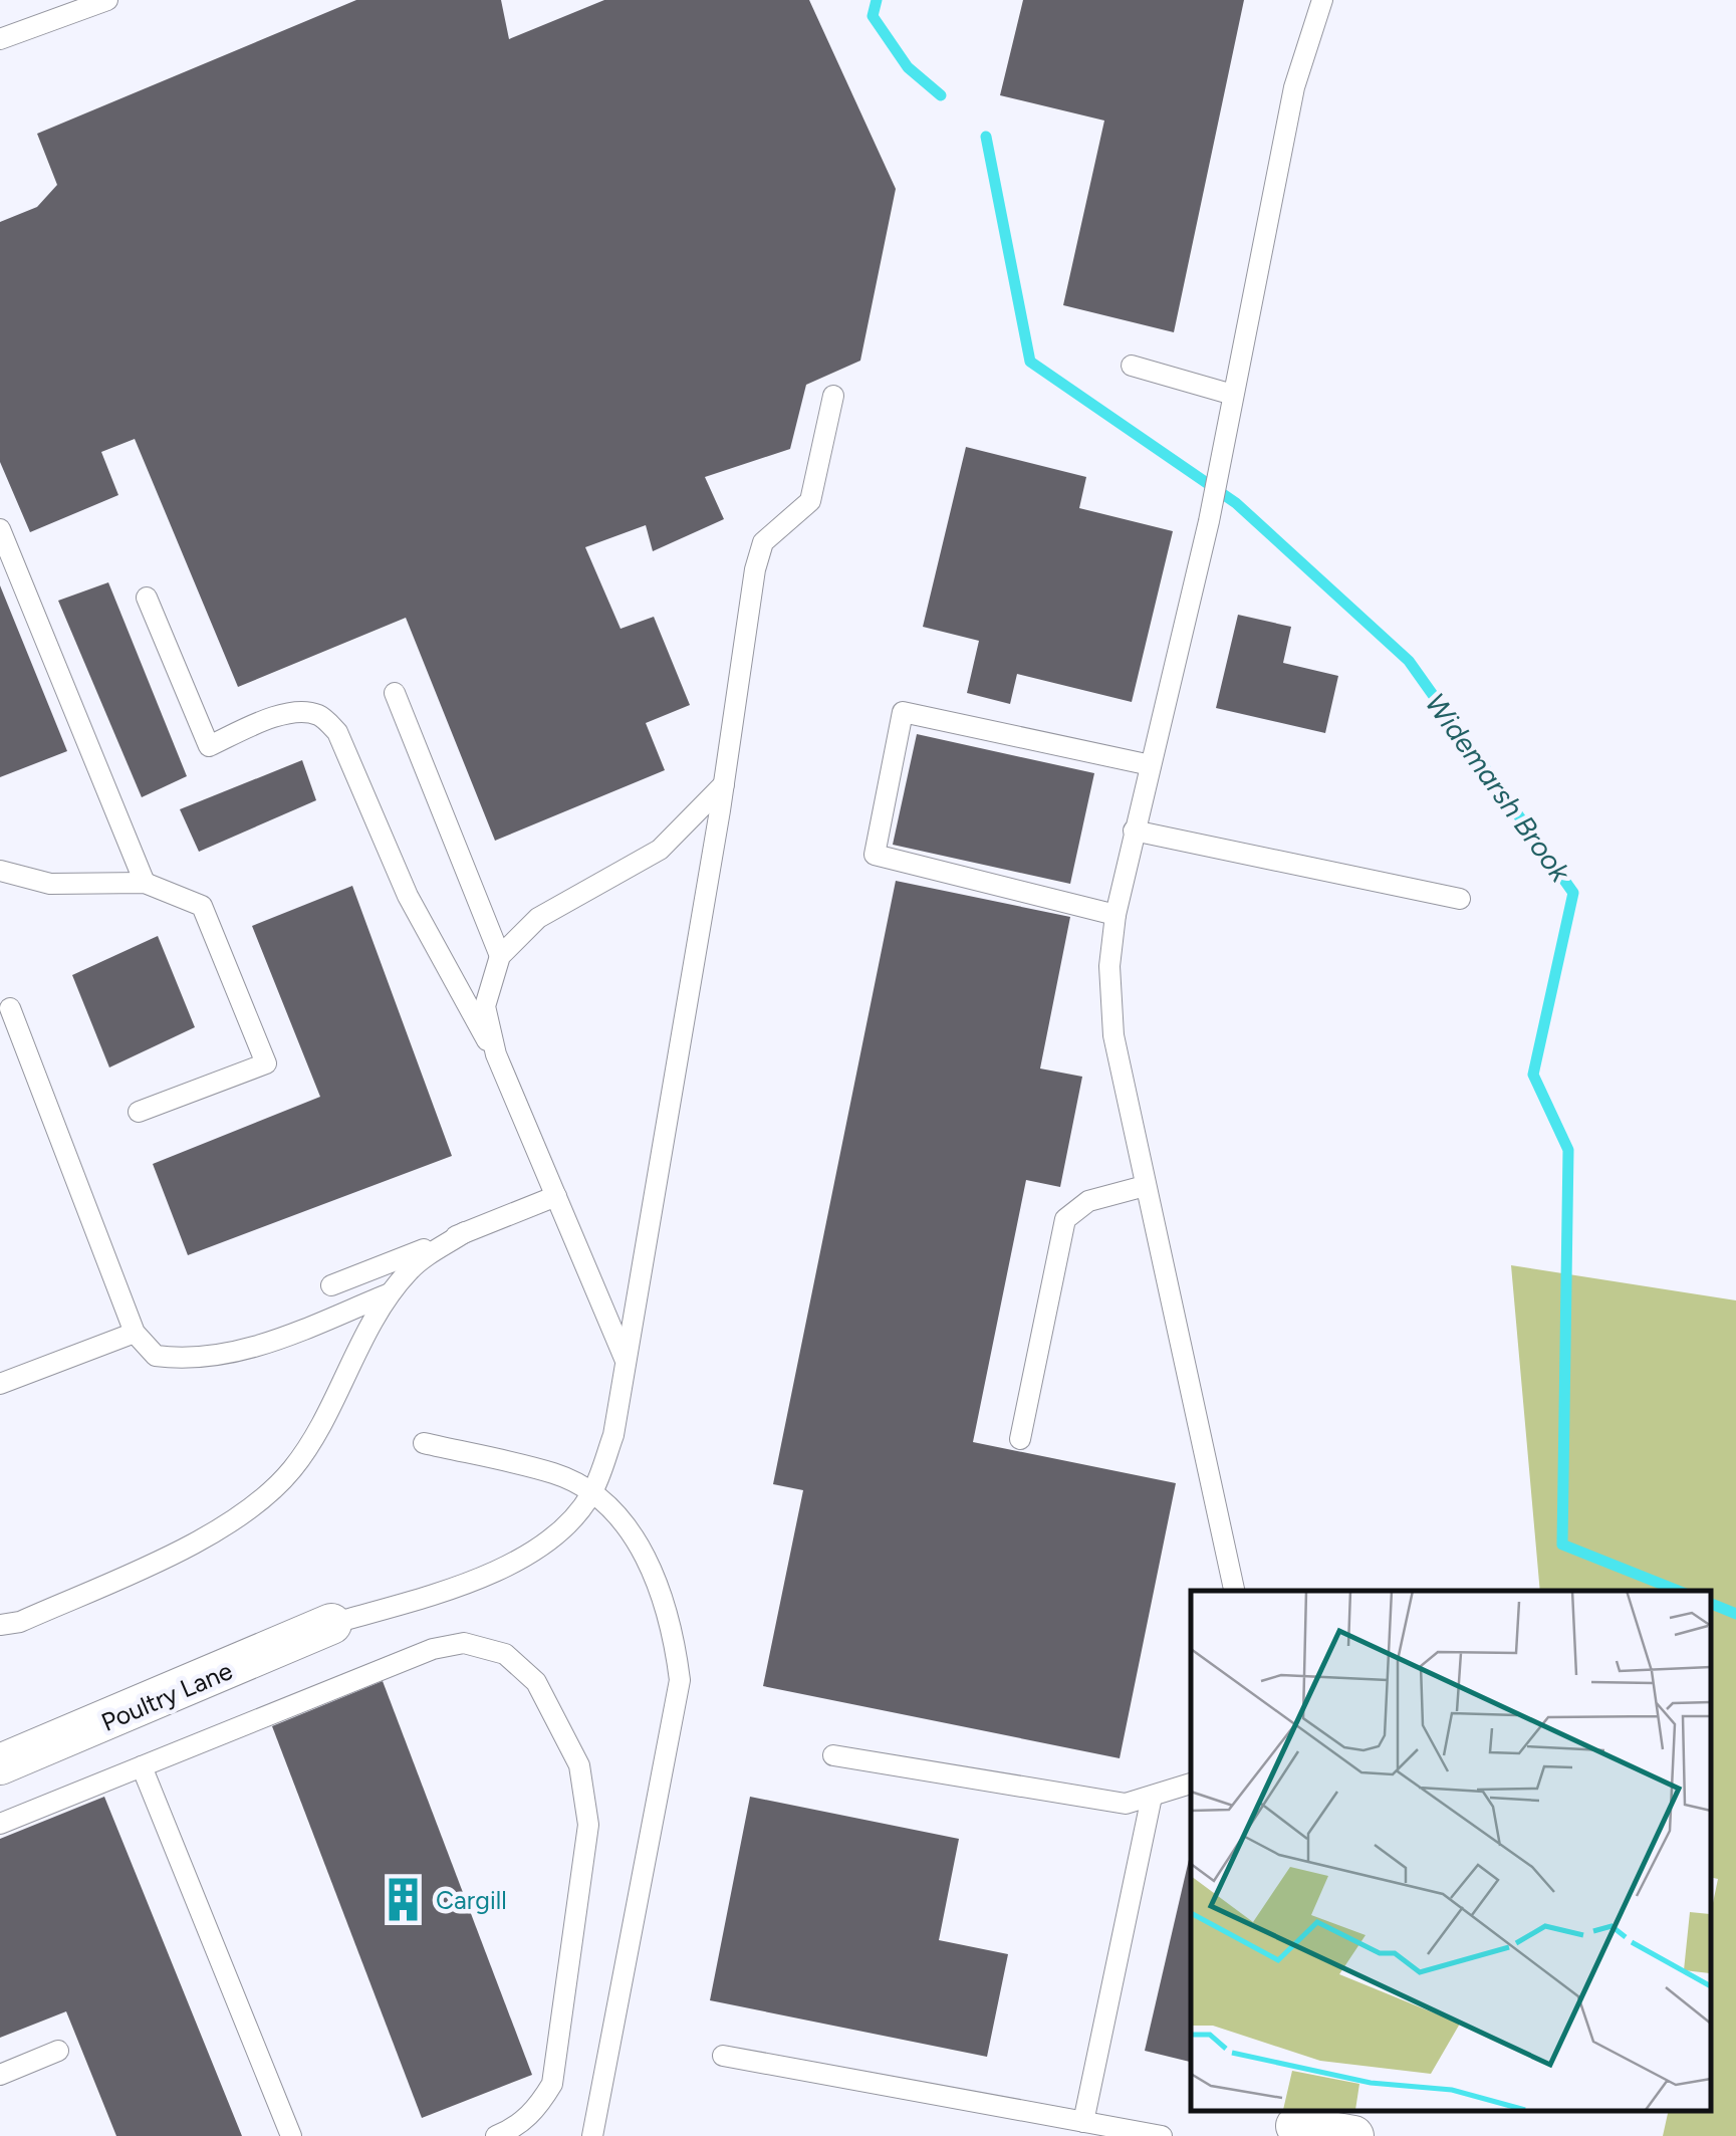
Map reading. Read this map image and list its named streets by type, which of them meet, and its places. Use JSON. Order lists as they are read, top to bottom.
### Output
{
  "streets": {
    "street": ["Poultry Lane"]
  },
  "water": ["Widemarsh Brook"],
  "places": {
    "building": ["Cargill"]
  }
}
